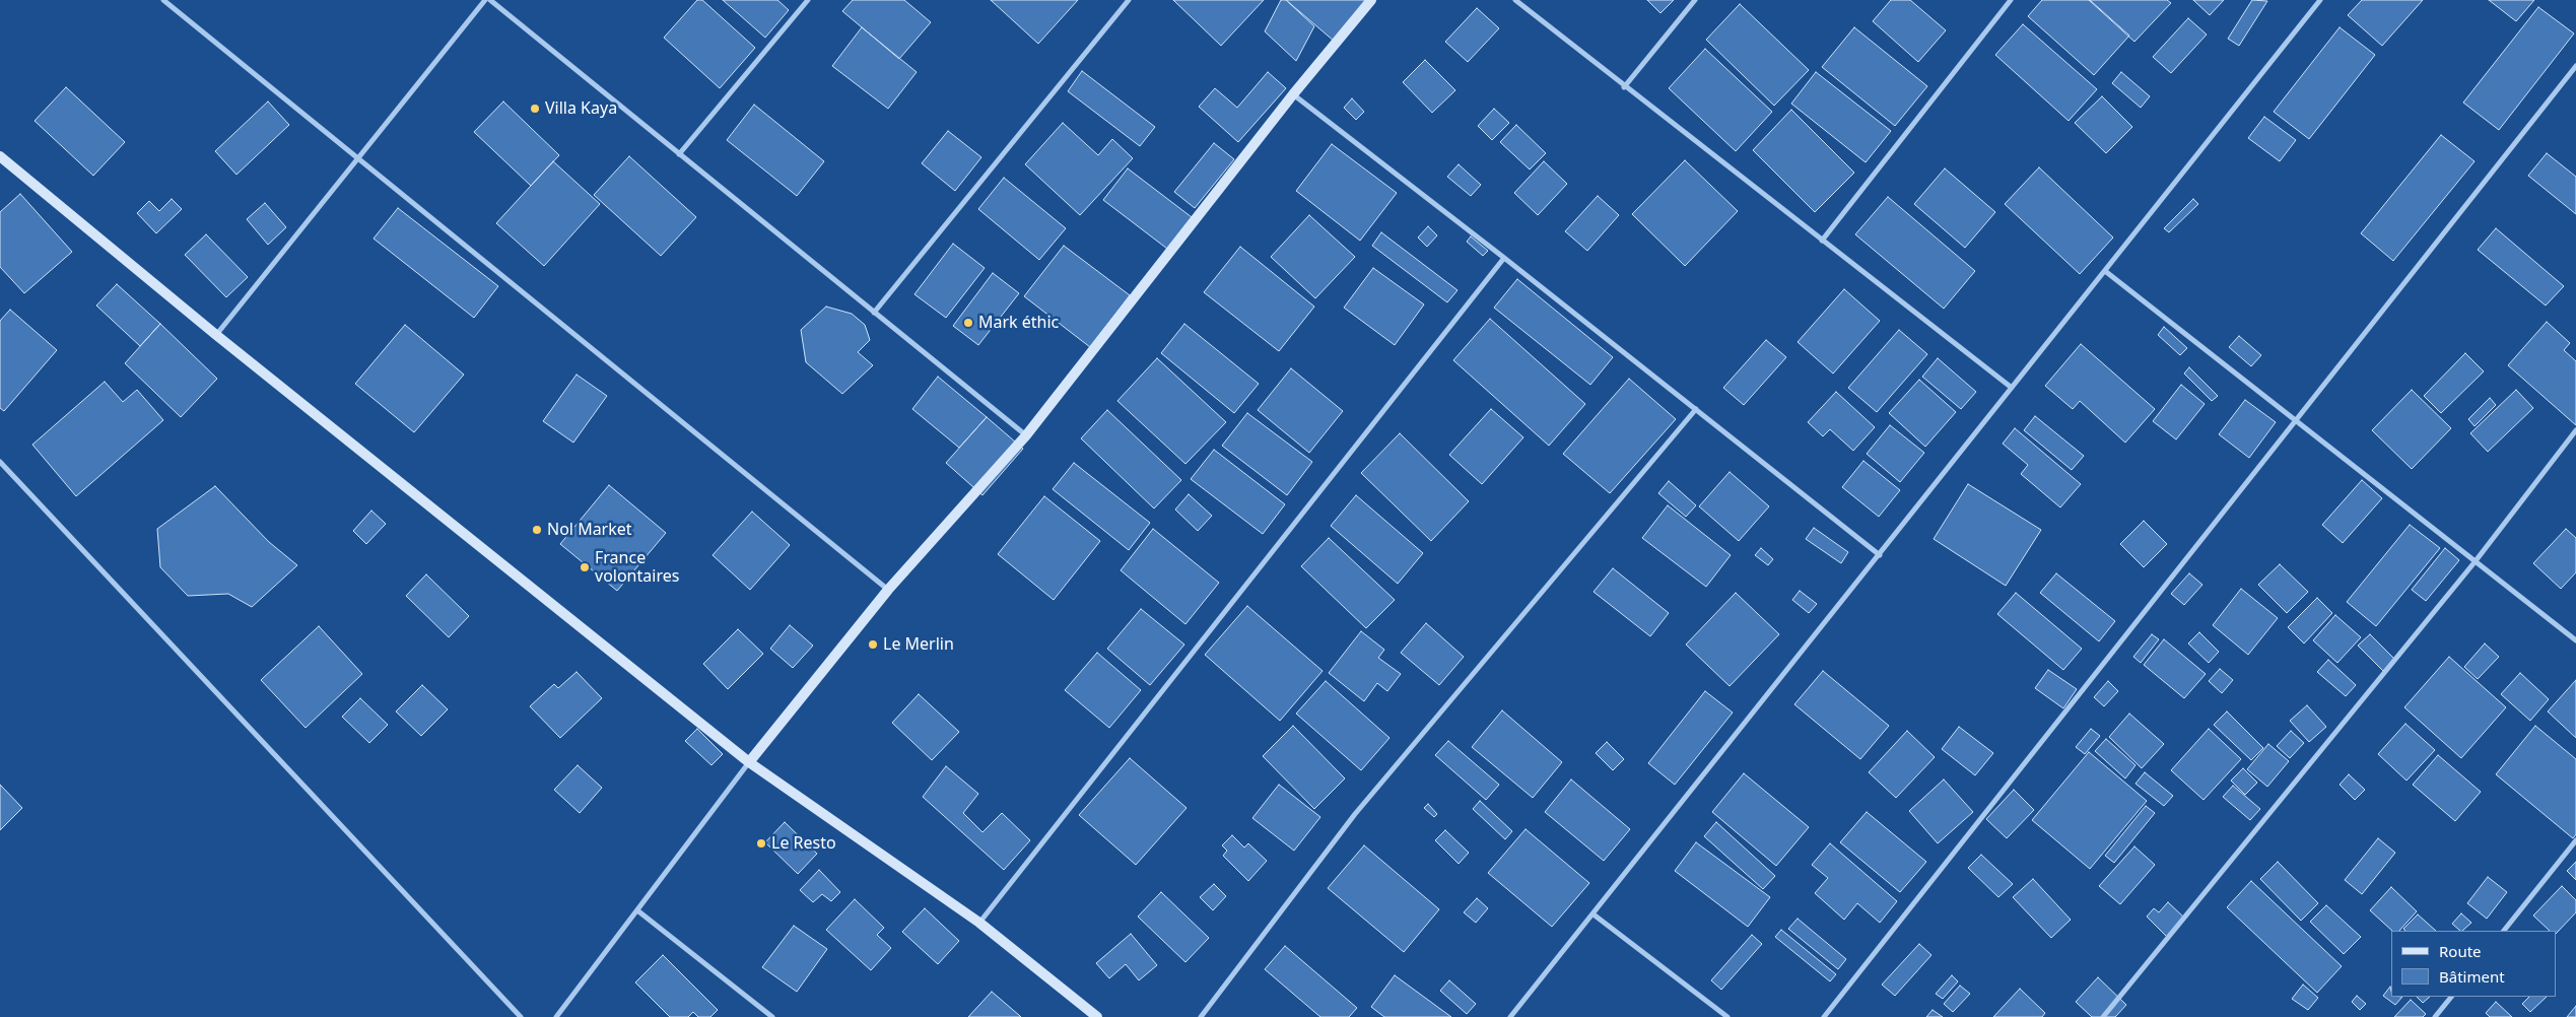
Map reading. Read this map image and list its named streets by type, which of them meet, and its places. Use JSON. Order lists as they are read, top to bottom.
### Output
{
  "places": [
    "Villa Kaya",
    "Mark éthic",
    "Nol Market",
    "France volontaires",
    "Le Merlin",
    "Le Resto"
  ],
  "legend": ["Route", "Bâtiment"]
}
